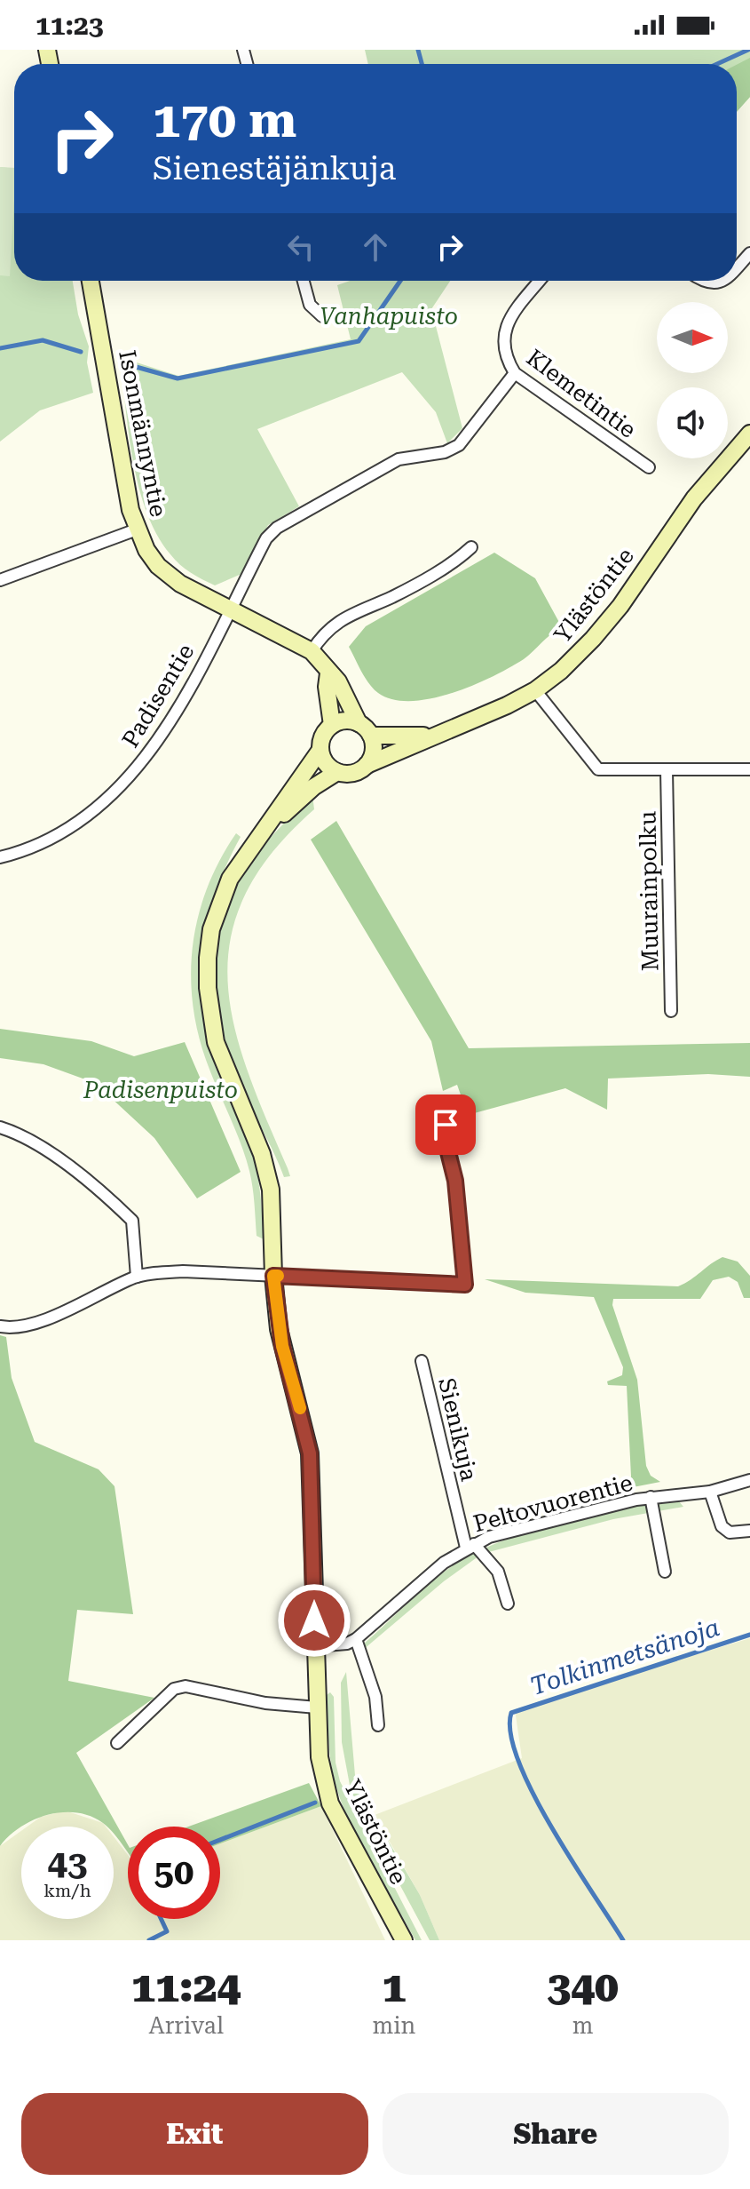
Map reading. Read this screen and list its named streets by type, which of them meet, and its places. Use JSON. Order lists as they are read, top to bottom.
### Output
{
  "streets": {
    "main road": ["Isonmännyntie", "Ylästöntie"],
    "street": [
      "Klemetintie",
      "Padisentie",
      "Muurainpolku",
      "Sienikuja",
      "Peltovuorentie"
    ]
  },
  "crossings": [
    ["Klemetintie", "Padisentie"],
    ["Isonmännyntie", "Ylästöntie"],
    ["Isonmännyntie", "Padisentie"],
    ["Ylästöntie", "Peltovuorentie"],
    ["Sienikuja", "Peltovuorentie"]
  ],
  "water": ["Tolkinmetsänoja"],
  "parks": ["Vanhapuisto", "Padisenpuisto"],
  "north": "right",
  "page": {
    "status": "11:23",
    "turn": ["170 m", "Sienestäjänkuja"],
    "speed": "43 km/h",
    "limit": "50",
    "eta": [
      "11:24",
      "Arrival",
      "1",
      "min",
      "340",
      "m"
    ],
    "buttons": ["Exit", "Share"]
  }
}
